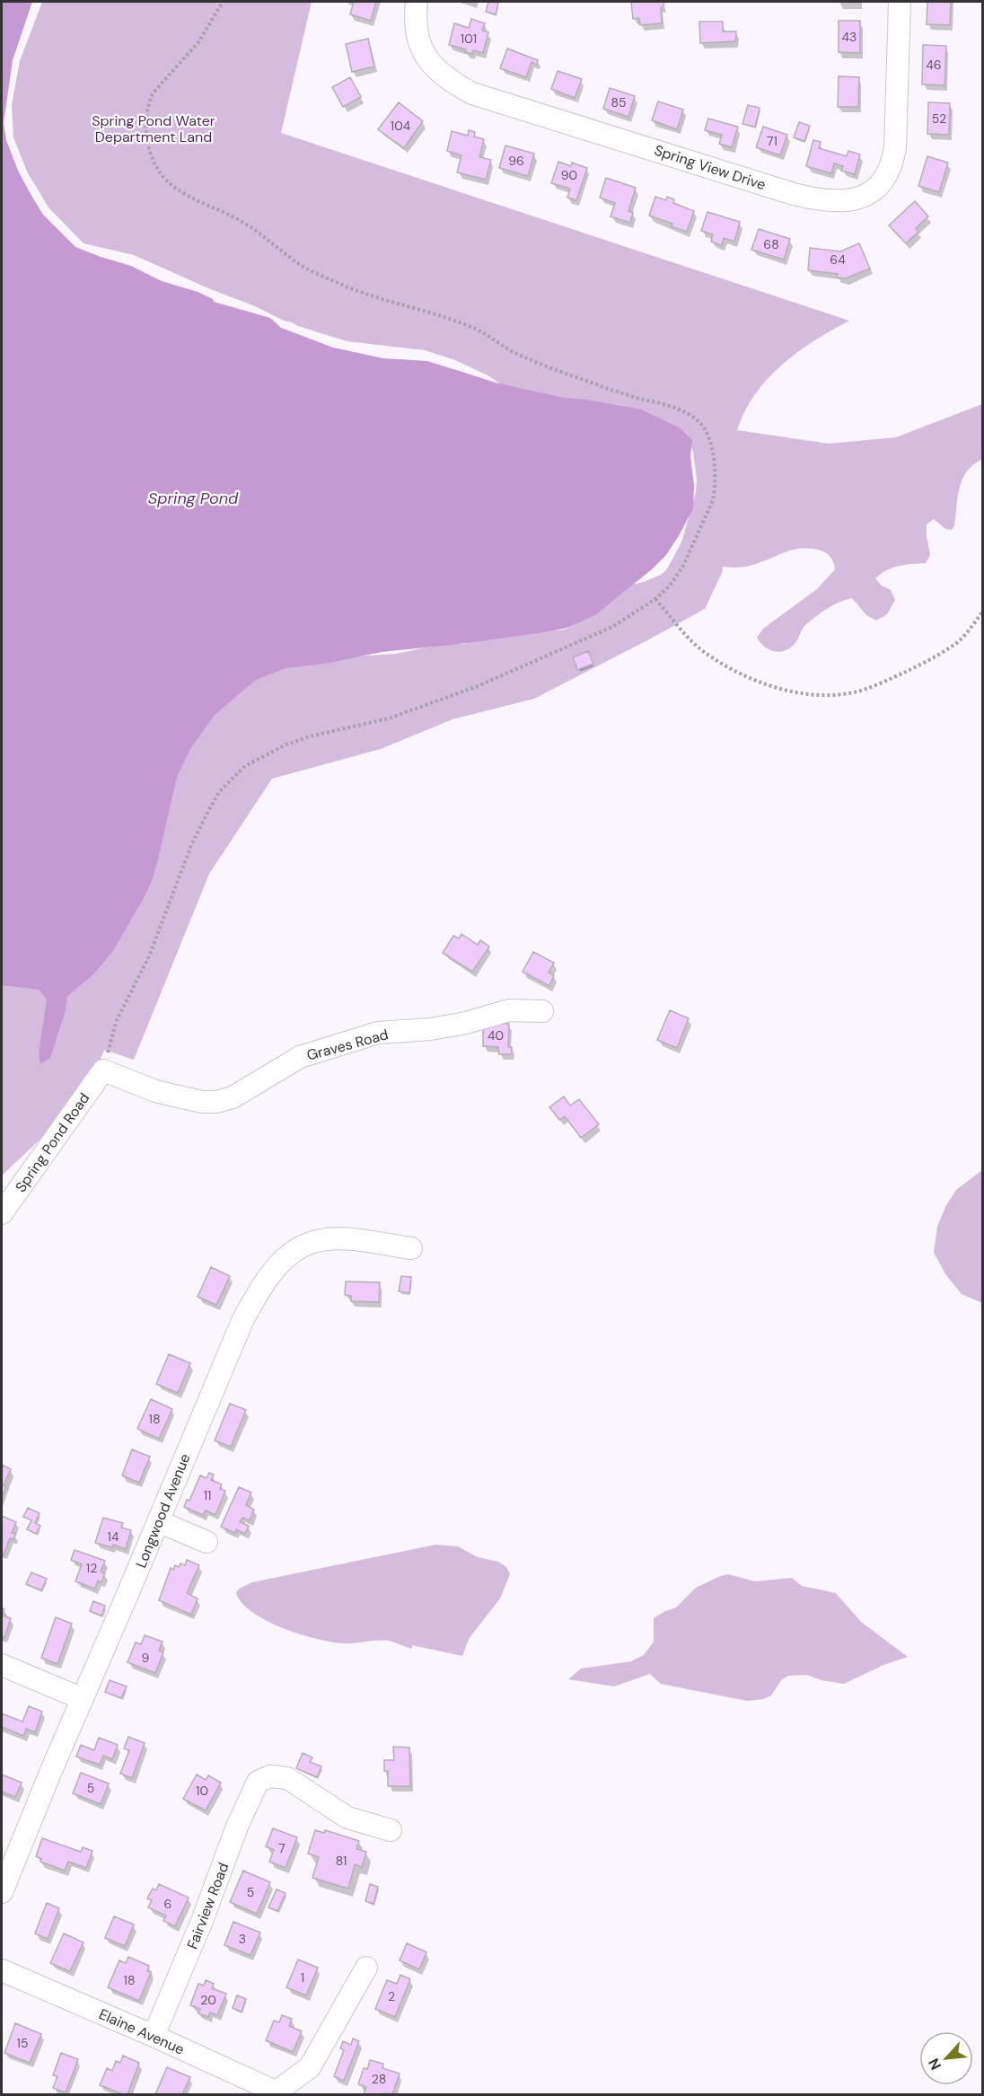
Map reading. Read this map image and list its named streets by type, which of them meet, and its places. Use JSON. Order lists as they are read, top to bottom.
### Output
{
  "streets": {
    "street": [
      "Spring View Drive",
      "Graves Road",
      "Spring Pond Road",
      "Longwood Avenue",
      "Fairview Road",
      "Elaine Avenue"
    ]
  },
  "crossings": [
    ["Graves Road", "Spring Pond Road"],
    ["Fairview Road", "Elaine Avenue"]
  ],
  "water": ["Spring Pond"],
  "parks": ["Spring Pond Water Department Land"],
  "house_numbers": [
    "43",
    "101",
    "46",
    "85",
    "52",
    "104",
    "71",
    "96",
    "90",
    "68",
    "64",
    "40",
    "18",
    "11",
    "14",
    "12",
    "9",
    "5",
    "10",
    "7",
    "81",
    "5",
    "6",
    "3",
    "1",
    "18",
    "2",
    "20",
    "15",
    "28"
  ],
  "north": "bottom left"
}
